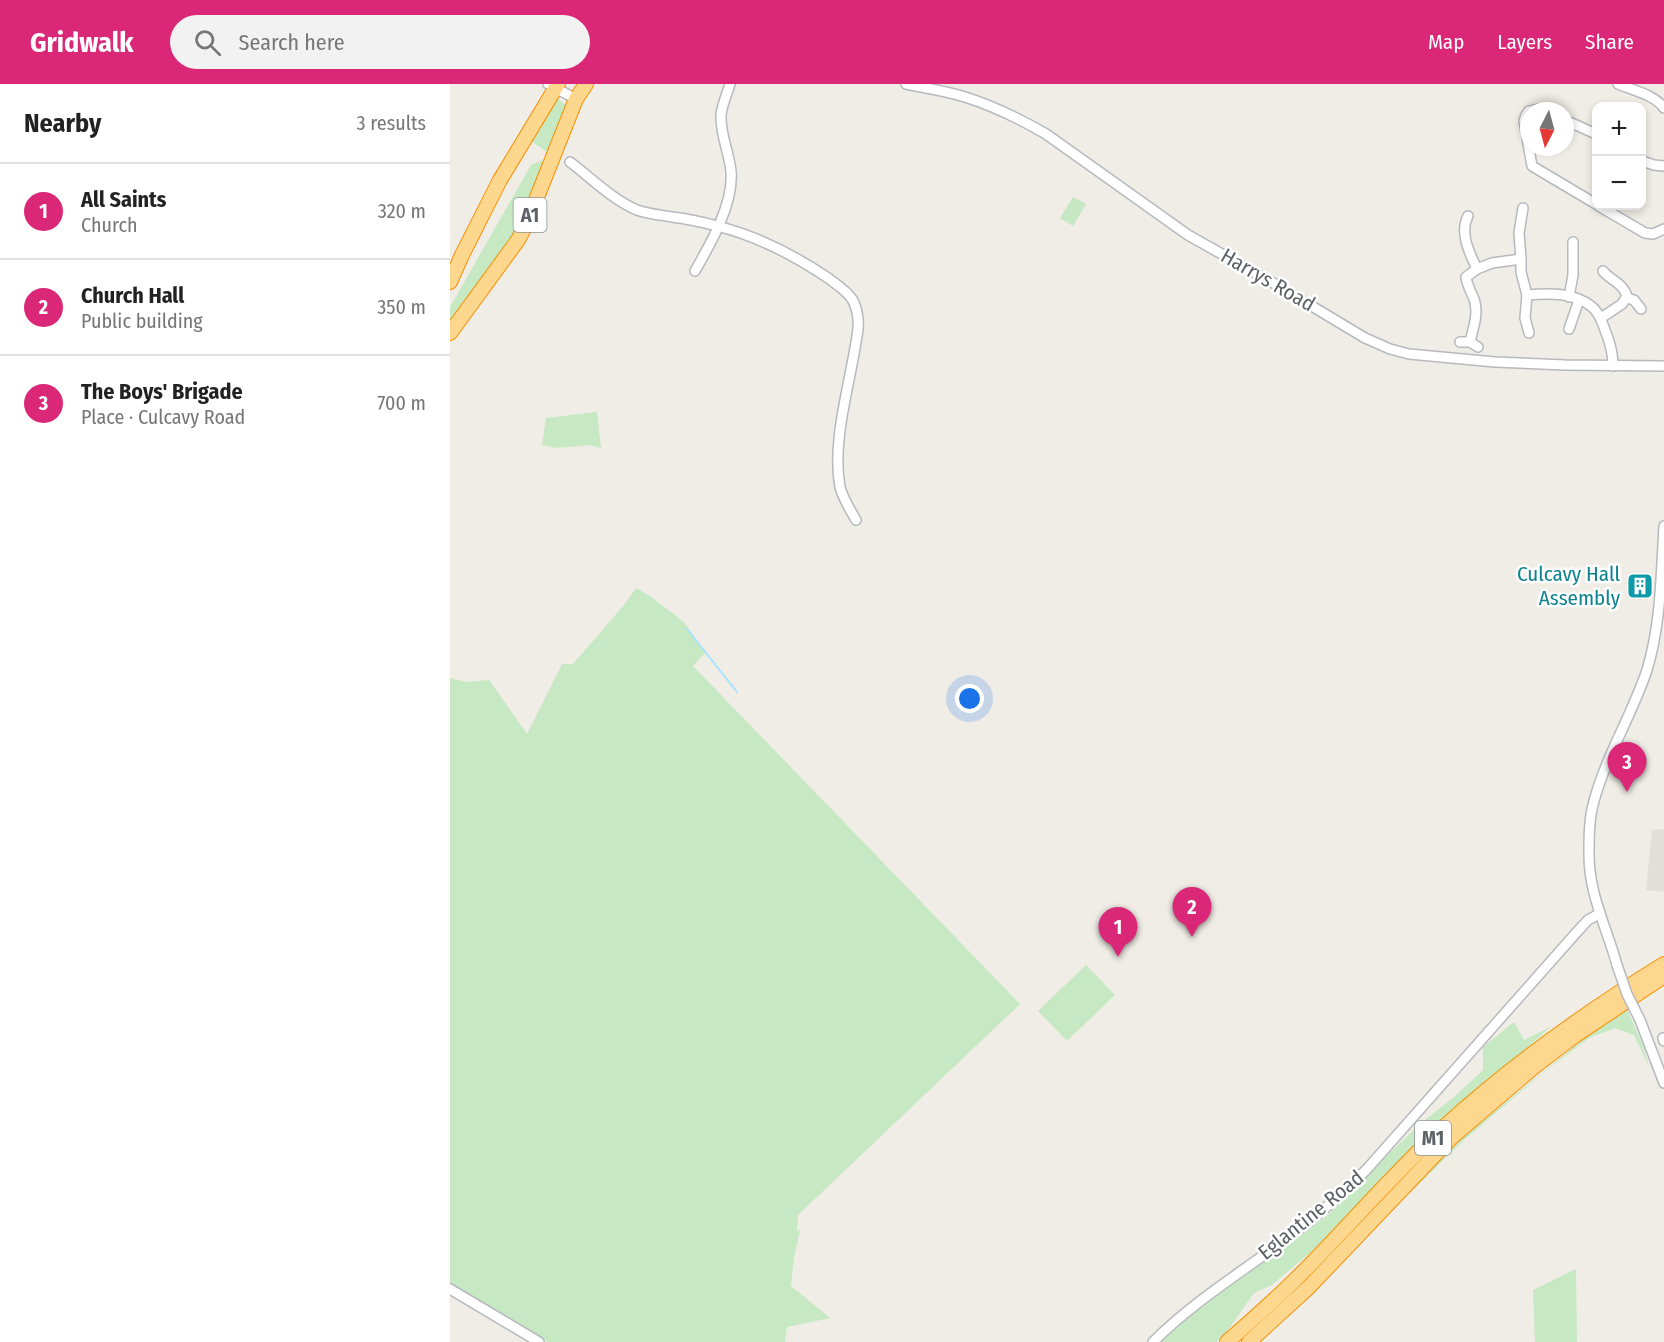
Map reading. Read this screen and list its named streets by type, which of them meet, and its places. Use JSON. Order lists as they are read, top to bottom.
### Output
{
  "streets": {
    "highway": ["A1", "M1"],
    "street": ["Harrys Road", "Eglantine Road"]
  },
  "places": {
    "building": ["Culcavy Hall Assembly"]
  },
  "north": "bottom",
  "page": {
    "header": "Gridwalk",
    "search": "Search here",
    "nav": ["Map", "Layers", "Share"],
    "heading": ["Nearby", "3 results"],
    "map_buttons": ["+", "−"],
    "list": [
      {
        "mark": "1",
        "name": "All Saints",
        "note": "Church",
        "value": "320 m"
      },
      {
        "mark": "2",
        "name": "Church Hall",
        "note": "Public building",
        "value": "350 m"
      },
      {
        "mark": "3",
        "name": "The Boys' Brigade",
        "note": "Place · Culcavy Road",
        "value": "700 m"
      }
    ],
    "pins": ["3", "2", "1"]
  }
}
